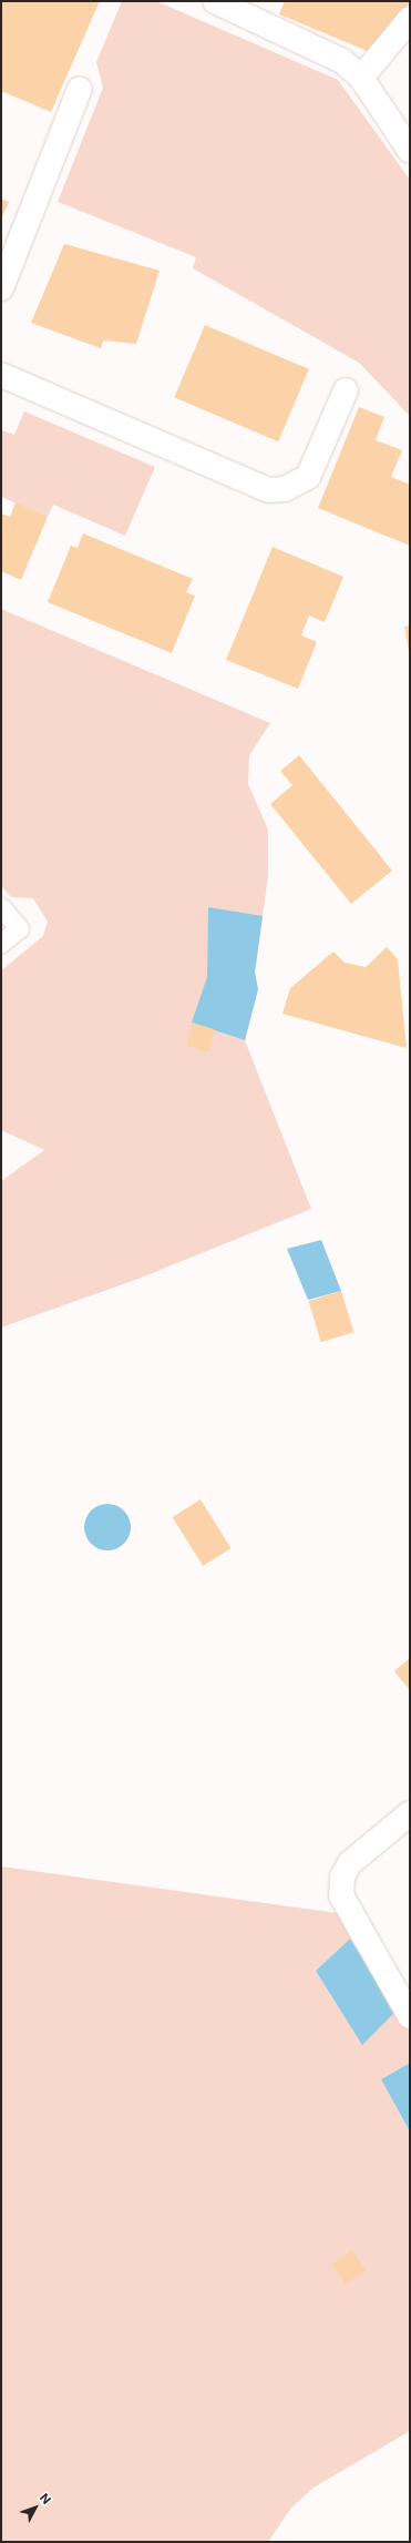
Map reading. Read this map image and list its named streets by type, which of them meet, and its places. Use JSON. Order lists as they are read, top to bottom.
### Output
{
  "north": "top right"
}
